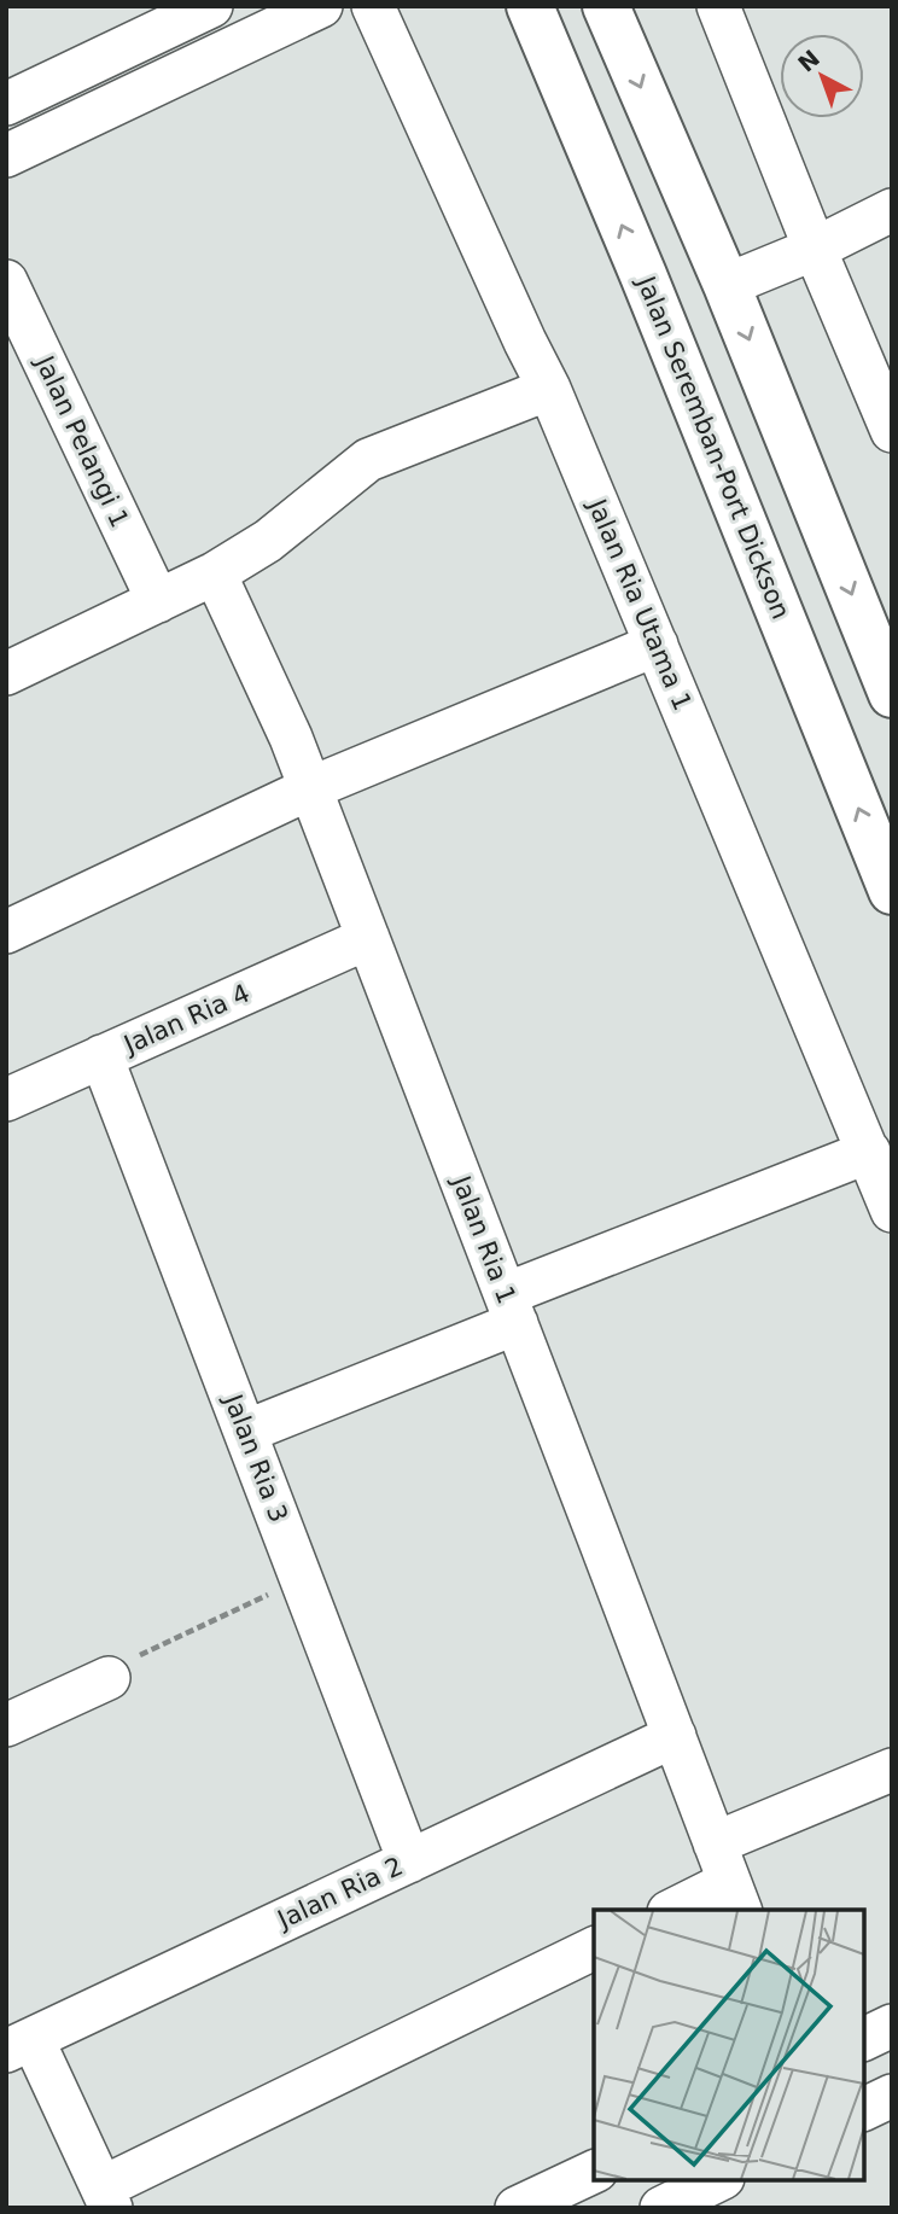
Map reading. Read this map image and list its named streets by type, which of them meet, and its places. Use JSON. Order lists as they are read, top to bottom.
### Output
{
  "streets": {
    "highway": ["Jalan Seremban-Port Dickson"],
    "street": [
      "Jalan Pelangi 1",
      "Jalan Ria Utama 1",
      "Jalan Ria 4",
      "Jalan Ria 1",
      "Jalan Ria 3",
      "Jalan Ria 2"
    ]
  },
  "crossings": [
    ["Jalan Ria 4", "Jalan Ria 1"],
    ["Jalan Ria 4", "Jalan Ria 3"],
    ["Jalan Ria 1", "Jalan Ria 2"],
    ["Jalan Ria 3", "Jalan Ria 2"]
  ],
  "north": "top left"
}
